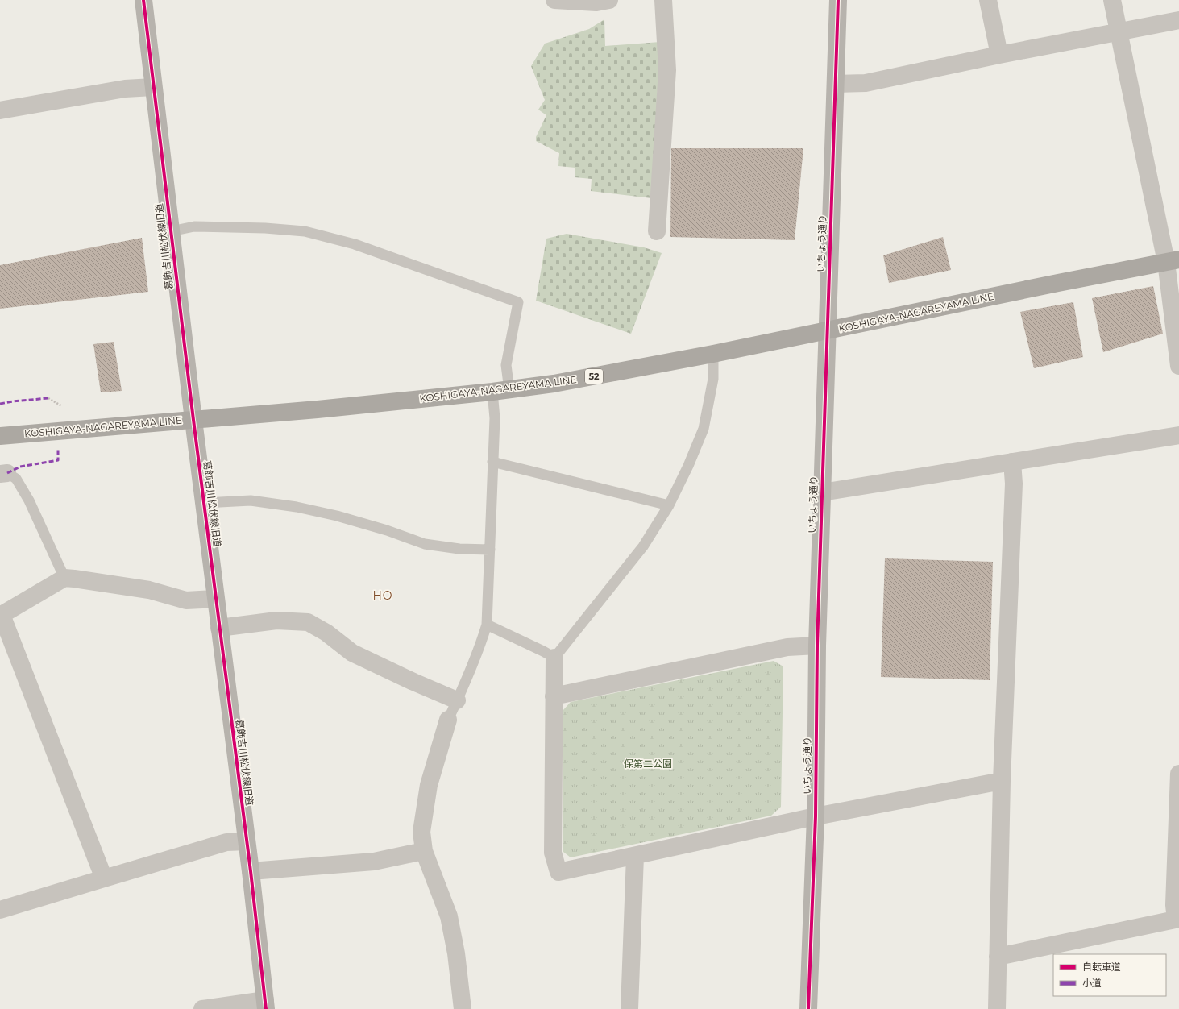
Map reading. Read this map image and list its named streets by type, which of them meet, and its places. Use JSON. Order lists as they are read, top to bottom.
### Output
{
  "streets": {
    "main road": ["KOSHIGAYA-NAGAREYAMA LINE", "52"],
    "street": ["いちょう通り", "葛飾吉川松伏線旧道"]
  },
  "crossings": [
    ["いちょう通り", "KOSHIGAYA-NAGAREYAMA LINE"],
    ["葛飾吉川松伏線旧道", "KOSHIGAYA-NAGAREYAMA LINE"]
  ],
  "districts": ["HO"],
  "parks": ["保第二公園"],
  "legend": ["自転車道", "小道"]
}
